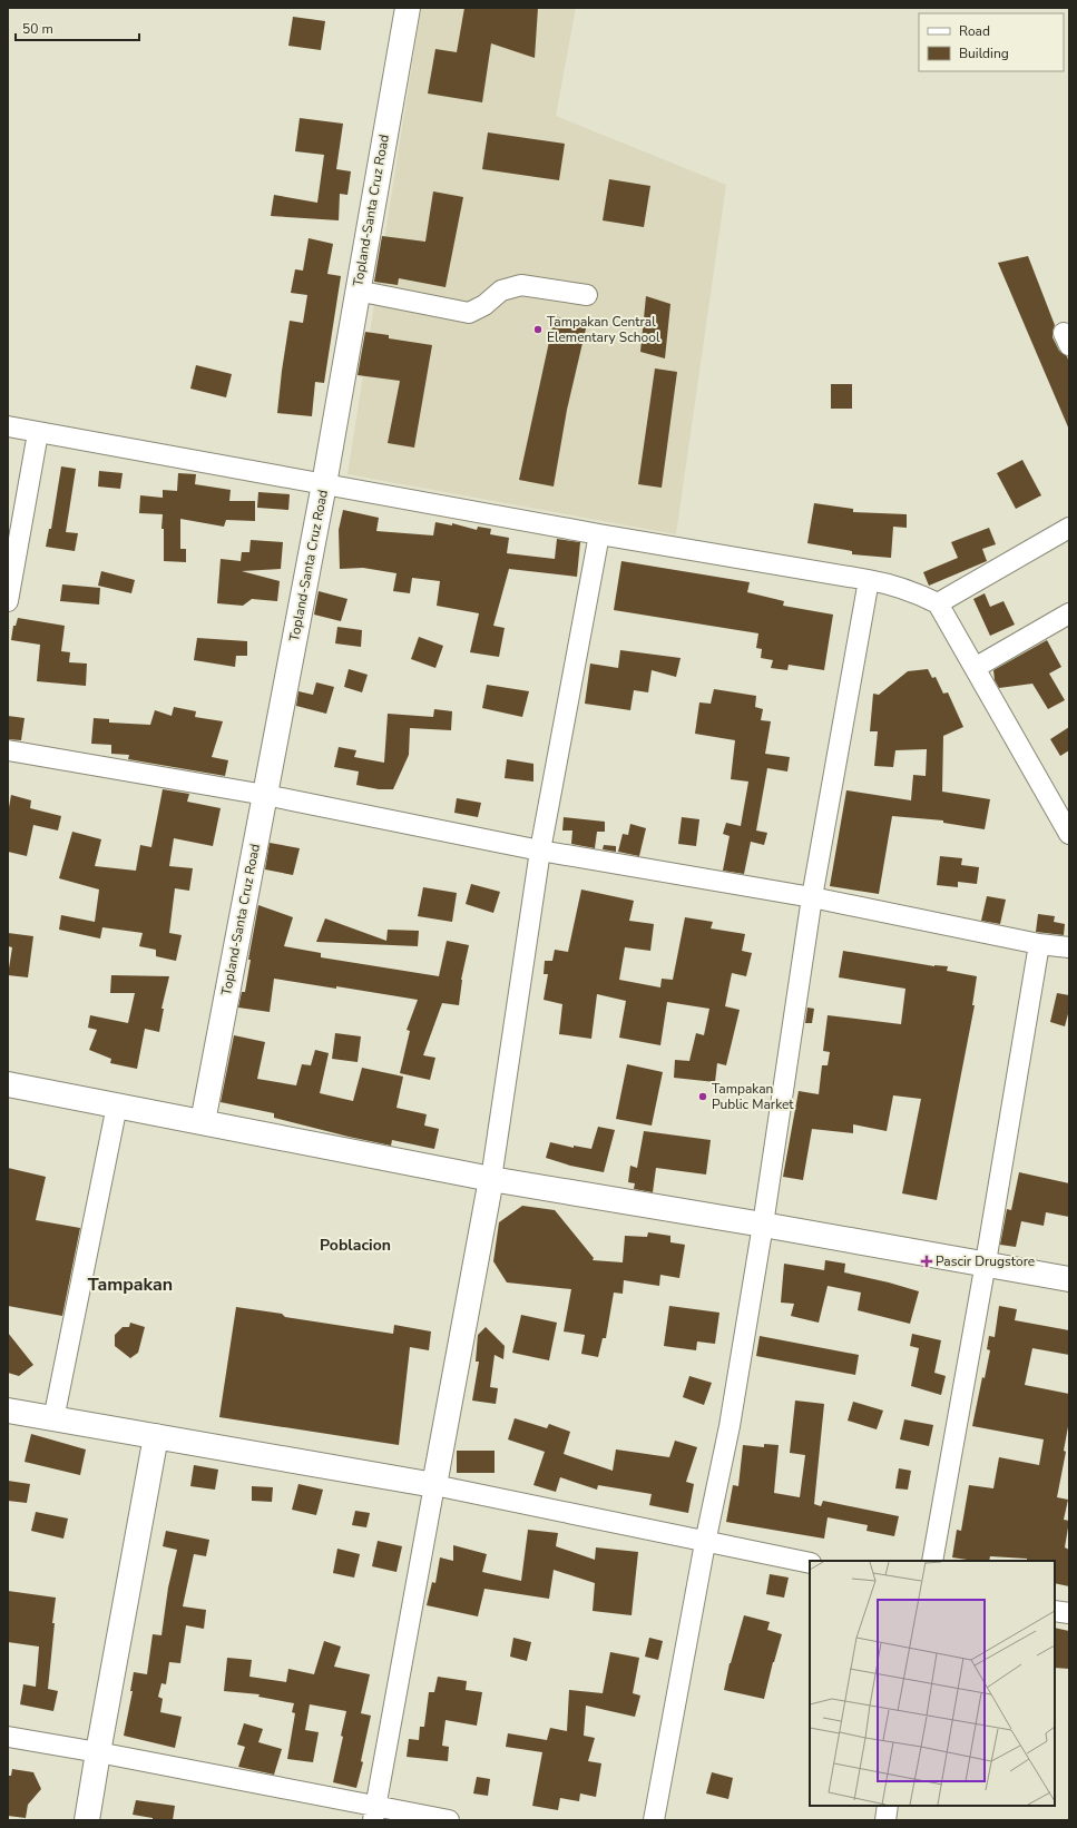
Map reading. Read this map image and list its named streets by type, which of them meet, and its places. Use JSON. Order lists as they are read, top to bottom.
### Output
{
  "streets": {
    "main road": ["Topland-Santa Cruz Road"]
  },
  "districts": ["Poblacion", "Tampakan"],
  "places": {
    "other": ["Tampakan Central Elementary School", "Tampakan Public Market"],
    "health": ["Pascir Drugstore"]
  },
  "legend": ["Road", "Building"],
  "scale_bar": "50 m"
}
